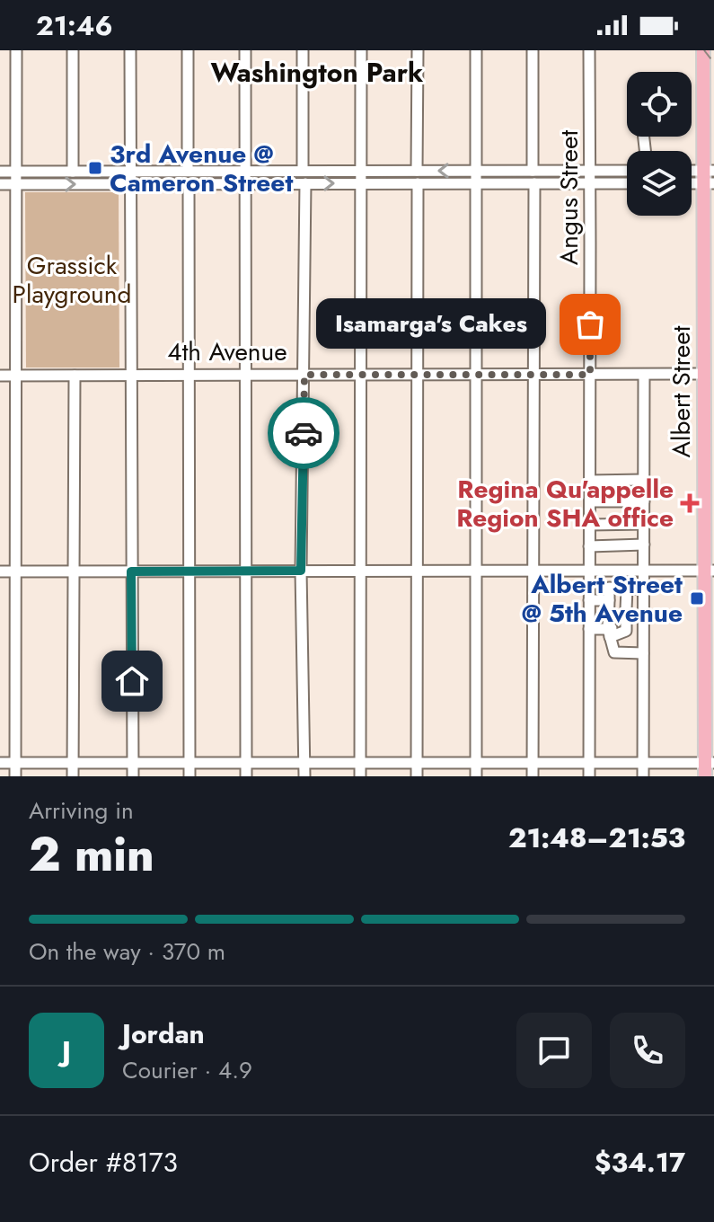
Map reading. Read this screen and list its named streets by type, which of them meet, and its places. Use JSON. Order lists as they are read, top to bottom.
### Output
{
  "streets": {
    "main road": ["Albert Street"],
    "street": ["Angus Street", "4th Avenue"]
  },
  "crossings": [
    ["Angus Street", "4th Avenue"],
    ["4th Avenue", "Albert Street"]
  ],
  "districts": ["Washington Park"],
  "parks": ["Grassick Playground"],
  "places": {
    "transit": ["3rd Avenue @ Cameron Street", "Albert Street @ 5th Avenue"],
    "other": ["Isamarga's Cakes"],
    "health": ["Regina Qu'appelle Region SHA office"]
  },
  "page": {
    "status": "21:46",
    "bubble": "Isamarga's Cakes",
    "heading": ["2 min", "Arriving in", "21:48–21:53"],
    "panel": [
      "Jordan",
      "Courier · 4.9",
      "Order #8173",
      "$34.17"
    ],
    "bar": "On the way · 370 m",
    "round": "J"
  }
}
